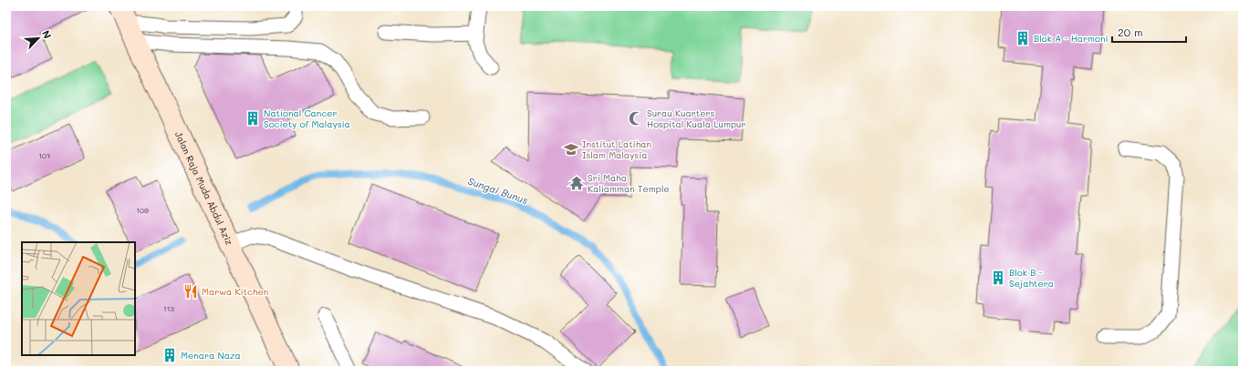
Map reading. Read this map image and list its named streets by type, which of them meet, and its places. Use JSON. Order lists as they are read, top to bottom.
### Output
{
  "streets": {
    "main road": ["Jalan Raja Muda Abdul Aziz"]
  },
  "water": ["Sungai Bunus"],
  "places": {
    "building": [
      "Blok A - Harmoni",
      "National Cancer Society of Malaysia",
      "Blok B - Sejahtera",
      "Menara Naza"
    ],
    "mosque": ["Surau Kuarters Hospital Kuala Lumpur"],
    "school or university": ["Institut Latihan Islam Malaysia"],
    "temple": ["Sri Maha Kaliamman Temple"],
    "restaurant": ["Marwa Kitchen"]
  },
  "house_numbers": ["107", "109", "113"],
  "scale_bar": "20 m",
  "north": "top right"
}
